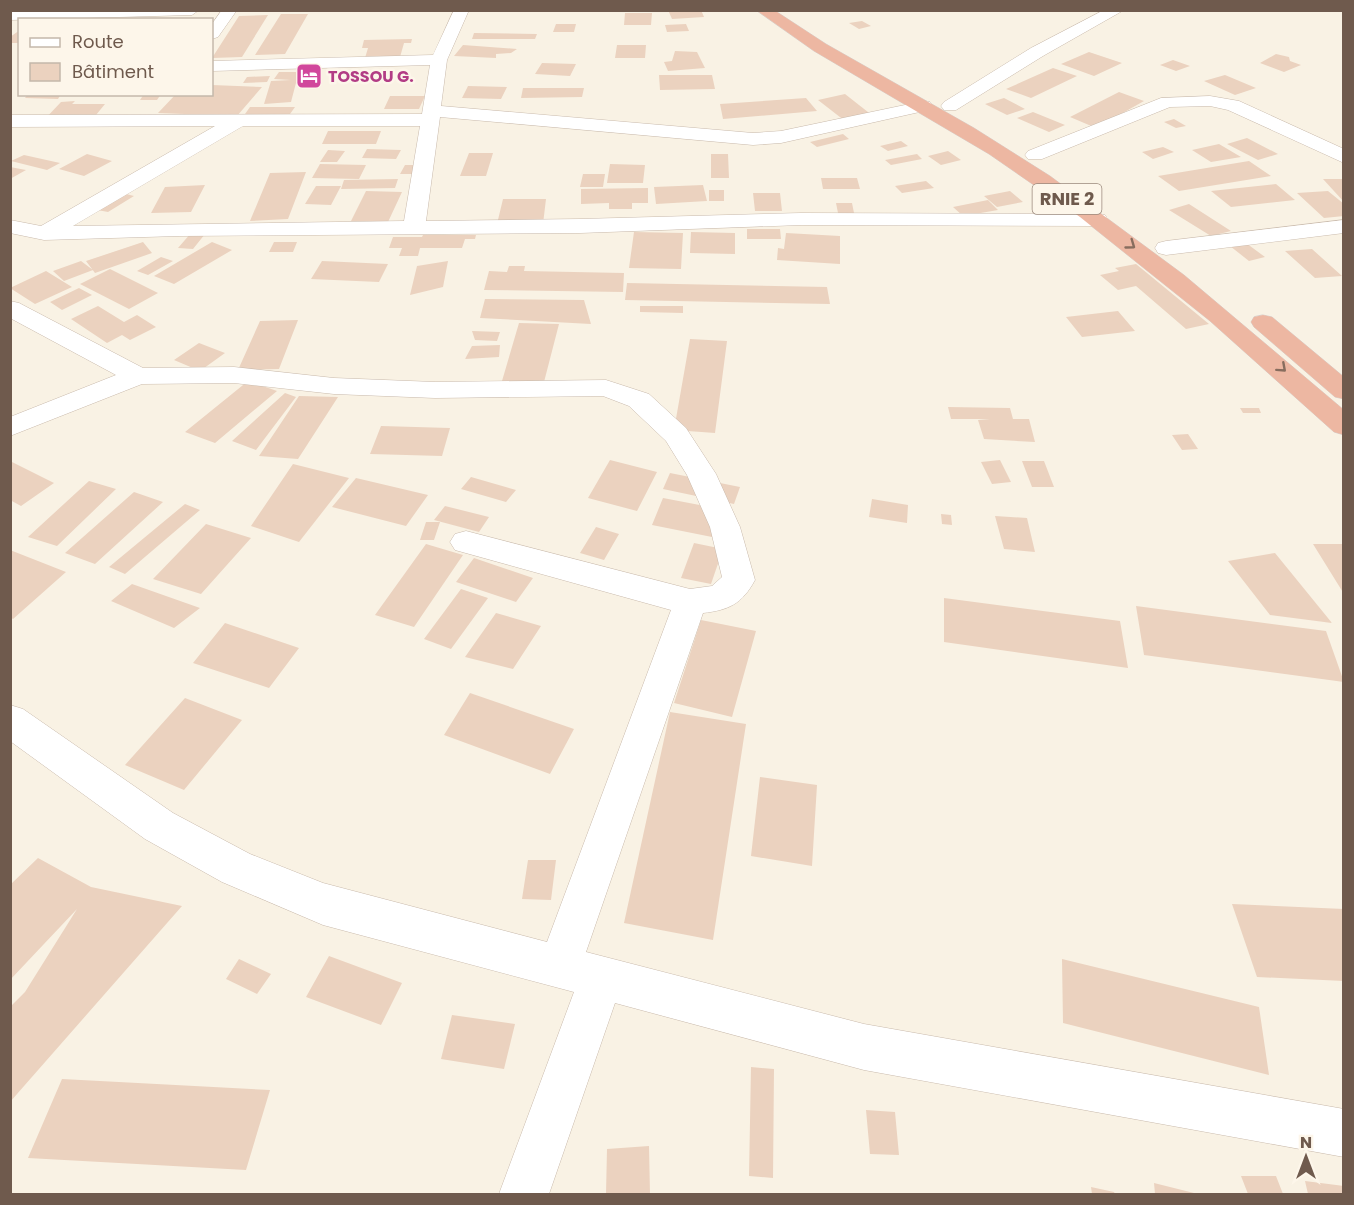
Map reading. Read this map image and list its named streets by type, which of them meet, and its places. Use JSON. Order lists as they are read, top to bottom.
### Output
{
  "streets": {
    "highway": ["RNIE 2"]
  },
  "places": {
    "hotel": ["TOSSOU G."]
  },
  "legend": ["Route", "Bâtiment"],
  "north": "top"
}
